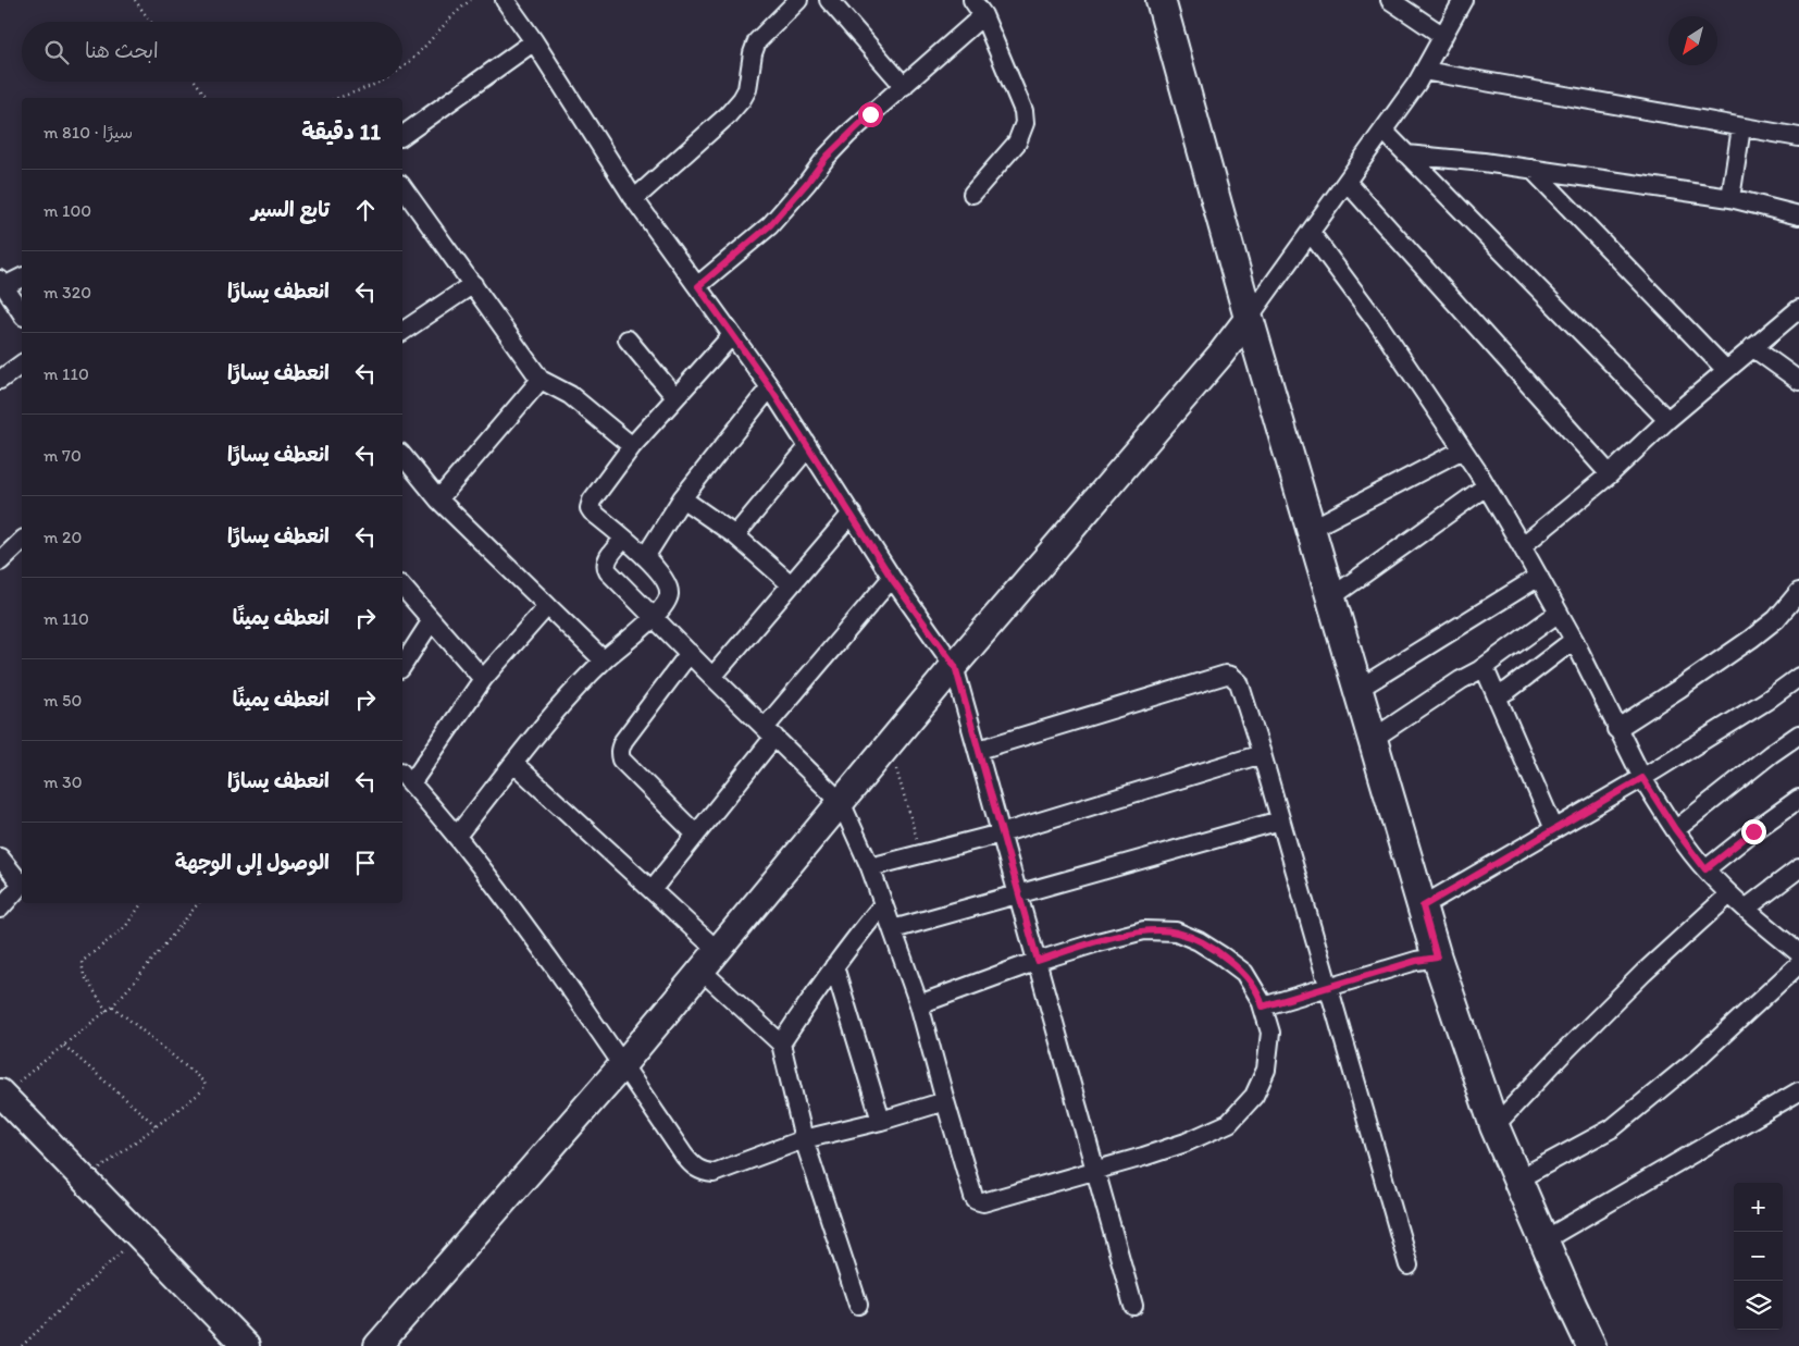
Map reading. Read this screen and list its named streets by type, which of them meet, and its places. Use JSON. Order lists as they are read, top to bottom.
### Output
{
  "north": "bottom left",
  "page": {
    "search": "ابحث هنا",
    "heading": ["11 دقيقة", "سيرًا · 810 m"],
    "list": [
      ["تابع السير", "100 m"],
      ["انعطف يسارًا", "320 m"],
      ["انعطف يسارًا", "110 m"],
      ["انعطف يسارًا", "70 m"],
      ["انعطف يسارًا", "20 m"],
      ["انعطف يمينًا", "110 m"],
      ["انعطف يمينًا", "50 m"],
      ["انعطف يسارًا", "30 m"],
      "الوصول إلى الوجهة"
    ],
    "map_buttons": ["+", "−"]
  }
}
